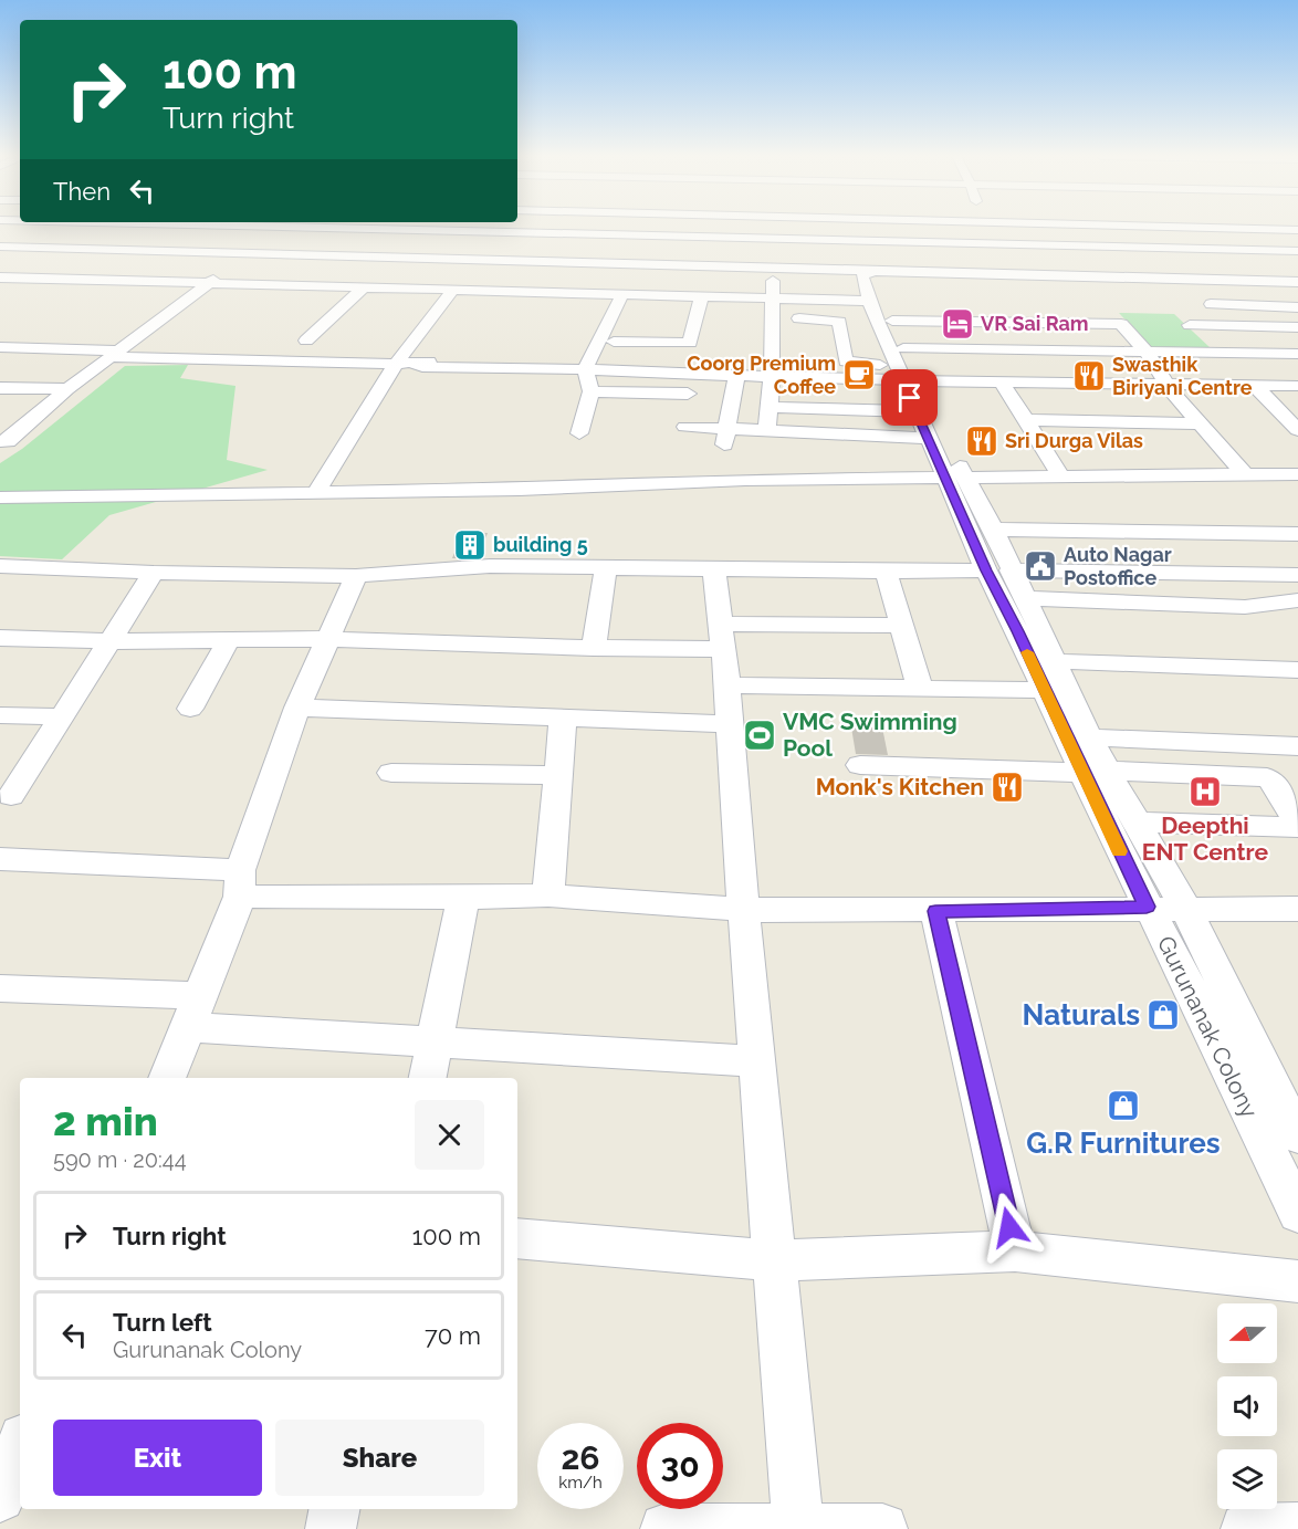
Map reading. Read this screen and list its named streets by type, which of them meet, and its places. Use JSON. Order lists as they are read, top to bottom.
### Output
{
  "streets": {
    "street": ["Gurunanak Colony"]
  },
  "places": {
    "hotel": ["VR Sai Ram"],
    "cafe": ["Coorg Premium Coffee"],
    "restaurant": ["Swasthik Biriyani Centre", "Sri Durga Vilas", "Monk's Kitchen"],
    "building": ["building 5"],
    "public building": ["Auto Nagar Postoffice"],
    "sports": ["VMC Swimming Pool"],
    "hospital": ["Deepthi ENT Centre"],
    "shop": ["Naturals", "G.R Furnitures"]
  },
  "north": "left",
  "page": {
    "turn": ["100 m", "Turn right"],
    "then": "Then",
    "heading": ["2 min", "590 m · 20:44"],
    "list": [
      {
        "name": "Turn right",
        "value": "100 m"
      },
      {
        "name": "Turn left",
        "note": "Gurunanak Colony",
        "value": "70 m"
      }
    ],
    "buttons": ["Exit", "Share"],
    "speed": "26 km/h",
    "limit": "30"
  }
}
